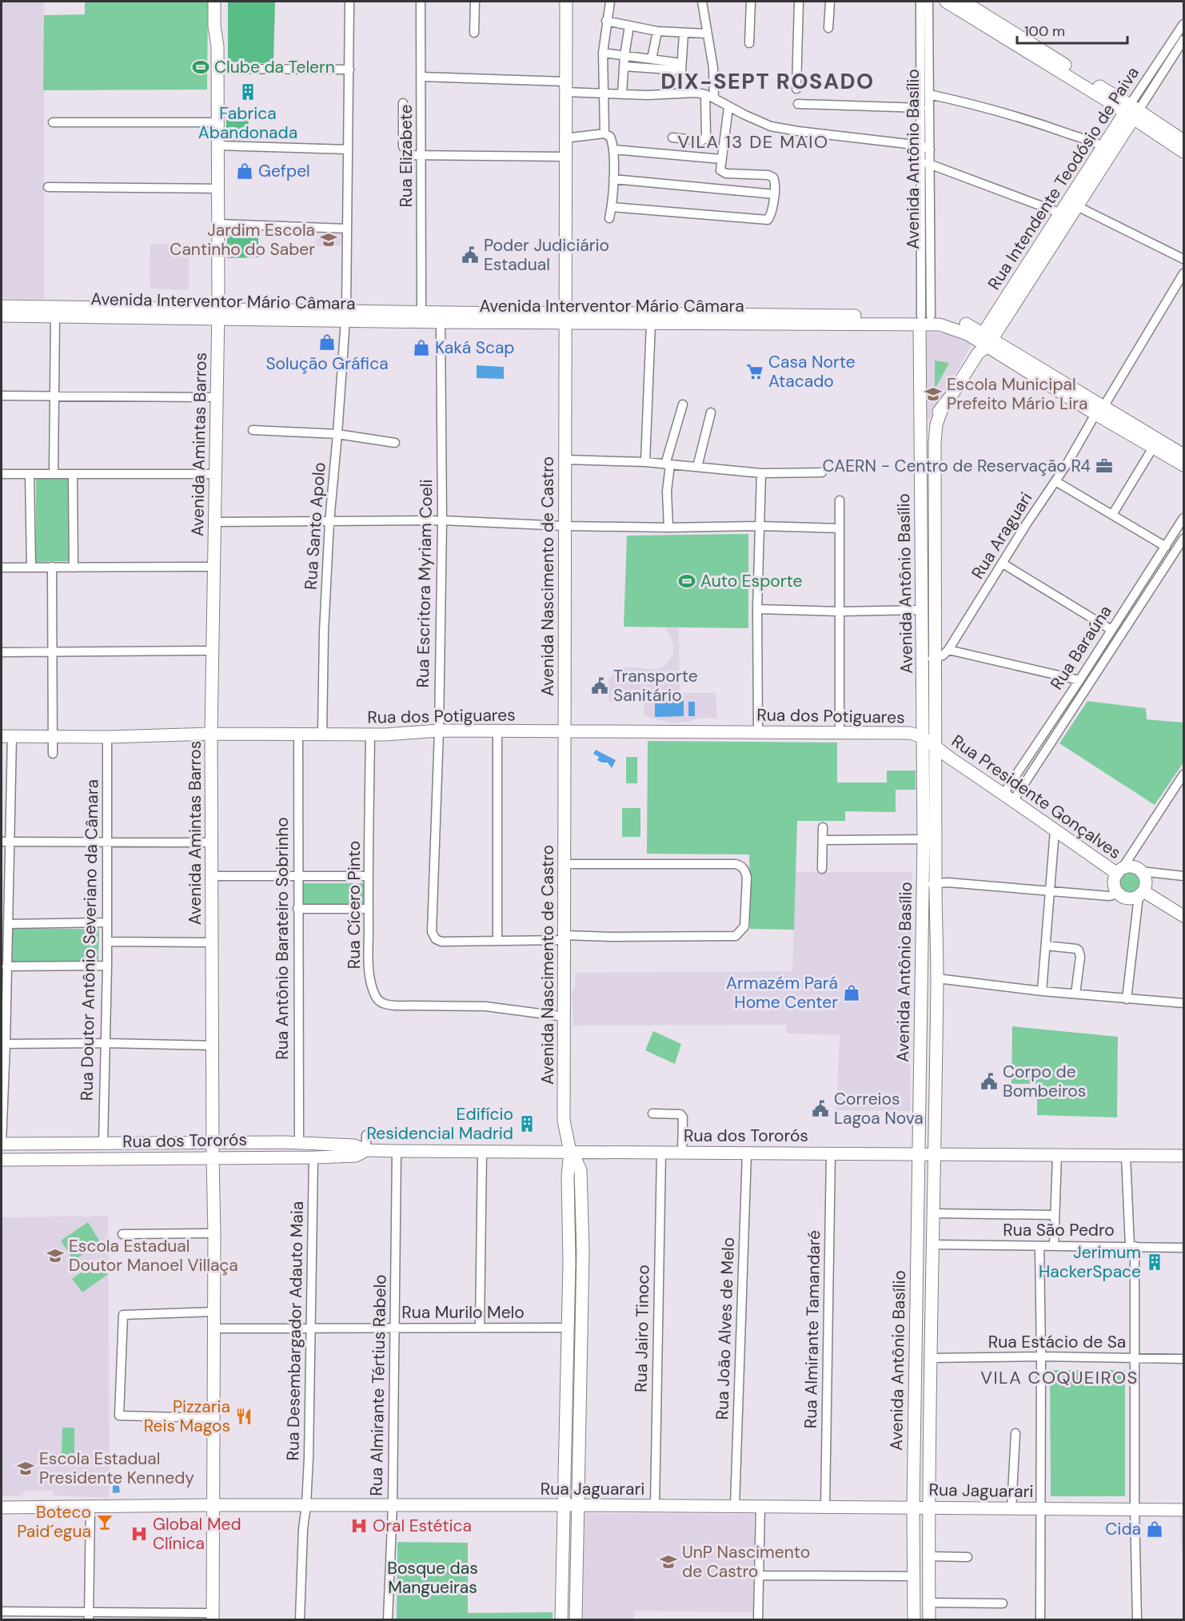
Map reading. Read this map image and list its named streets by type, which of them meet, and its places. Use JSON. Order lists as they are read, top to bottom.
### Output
{
  "streets": {
    "main road": [
      "Avenida Antônio Basílio",
      "Rua Intendente Teodósio de Paiva",
      "Avenida Interventor Mário Câmara",
      "Avenida Amintas Barros",
      "Avenida Nascimento de Castro",
      "Rua dos Potiguares",
      "Rua Presidente Gonçalves",
      "Rua dos Tororós",
      "Rua Jaguarari"
    ],
    "street": [
      "Rua Elizabete",
      "Rua Santo Apolo",
      "Rua Araguari",
      "Rua Escritora Myriam Coeli",
      "Rua Baraúna",
      "Rua Cícero Pinto",
      "Rua Antônio Barateiro Sobrinho",
      "Rua Doutor Antônio Severiano da Câmara",
      "Rua São Pedro",
      "Rua Murilo Melo",
      "Rua Jairo Tinoco",
      "Rua João Alves de Melo",
      "Rua Almirante Tamandaré",
      "Rua Desembargador Adauto Maia",
      "Rua Estácio de Sa",
      "Rua Almirante Tértius Rabelo"
    ]
  },
  "crossings": [
    ["Rua Elizabete", "Avenida Interventor Mário Câmara"],
    ["Avenida Antônio Basílio", "Rua Intendente Teodósio de Paiva"],
    ["Avenida Antônio Basílio", "Avenida Interventor Mário Câmara"],
    ["Avenida Antônio Basílio", "Rua Araguari"],
    ["Avenida Antônio Basílio", "Rua dos Potiguares"],
    ["Avenida Antônio Basílio", "Rua Presidente Gonçalves"],
    ["Avenida Antônio Basílio", "Rua dos Tororós"],
    ["Avenida Antônio Basílio", "Rua São Pedro"],
    ["Avenida Antônio Basílio", "Rua Estácio de Sa"],
    ["Avenida Antônio Basílio", "Rua Jaguarari"],
    ["Rua Intendente Teodósio de Paiva", "Avenida Interventor Mário Câmara"],
    ["Avenida Interventor Mário Câmara", "Avenida Amintas Barros"],
    ["Avenida Interventor Mário Câmara", "Rua Santo Apolo"],
    ["Avenida Interventor Mário Câmara", "Rua Araguari"],
    ["Avenida Interventor Mário Câmara", "Avenida Nascimento de Castro"],
    ["Avenida Interventor Mário Câmara", "Rua Escritora Myriam Coeli"],
    ["Avenida Amintas Barros", "Rua dos Potiguares"],
    ["Avenida Amintas Barros", "Rua dos Tororós"],
    ["Avenida Amintas Barros", "Rua Murilo Melo"],
    ["Avenida Amintas Barros", "Rua Jaguarari"],
    ["Rua Santo Apolo", "Rua dos Potiguares"],
    ["Avenida Nascimento de Castro", "Rua dos Potiguares"],
    ["Avenida Nascimento de Castro", "Rua Cícero Pinto"],
    ["Avenida Nascimento de Castro", "Rua dos Tororós"],
    ["Avenida Nascimento de Castro", "Rua Murilo Melo"],
    ["Avenida Nascimento de Castro", "Rua Jaguarari"],
    ["Rua Escritora Myriam Coeli", "Rua dos Potiguares"],
    ["Rua Baraúna", "Rua Presidente Gonçalves"],
    ["Rua dos Potiguares", "Rua Presidente Gonçalves"],
    ["Rua dos Potiguares", "Rua Cícero Pinto"],
    ["Rua dos Potiguares", "Rua Antônio Barateiro Sobrinho"],
    ["Rua dos Potiguares", "Rua Doutor Antônio Severiano da Câmara"],
    ["Rua Antônio Barateiro Sobrinho", "Rua dos Tororós"],
    ["Rua Doutor Antônio Severiano da Câmara", "Rua dos Tororós"],
    ["Rua dos Tororós", "Rua Jairo Tinoco"],
    ["Rua dos Tororós", "Rua João Alves de Melo"],
    ["Rua dos Tororós", "Rua Almirante Tamandaré"],
    ["Rua dos Tororós", "Rua Desembargador Adauto Maia"],
    ["Rua dos Tororós", "Rua Almirante Tértius Rabelo"],
    ["Rua Murilo Melo", "Rua Desembargador Adauto Maia"],
    ["Rua Murilo Melo", "Rua Almirante Tértius Rabelo"],
    ["Rua Jairo Tinoco", "Rua Jaguarari"],
    ["Rua João Alves de Melo", "Rua Jaguarari"],
    ["Rua Almirante Tamandaré", "Rua Jaguarari"],
    ["Rua Desembargador Adauto Maia", "Rua Jaguarari"],
    ["Rua Almirante Tértius Rabelo", "Rua Jaguarari"]
  ],
  "districts": ["DIX-SEPT ROSADO", "VILA 13 DE MAIO", "VILA COQUEIROS"],
  "parks": ["Bosque das Mangueiras"],
  "places": {
    "sports": ["Clube da Telern", "Auto Esporte"],
    "building": ["Fabrica Abandonada", "Edifício Residencial Madrid", "Jerimum HackerSpace"],
    "shop": [
      "Gefpel",
      "Solução Gráfica",
      "Kaká Scap",
      "Armazém Pará Home Center",
      "Cida"
    ],
    "school or university": [
      "Jardim Escola Cantinho do Saber",
      "Escola Municipal Prefeito Mário Lira",
      "Escola Estadual Doutor Manoel Villaça",
      "Escola Estadual Presidente Kennedy",
      "UnP Nascimento de Castro"
    ],
    "public building": [
      "Poder Judiciário Estadual",
      "Transporte Sanitário",
      "Corpo de Bombeiros",
      "Correios Lagoa Nova"
    ],
    "supermarket": ["Casa Norte Atacado"],
    "office": ["CAERN - Centro de Reservação R4"],
    "restaurant": ["Pizzaria Reis Magos"],
    "bar": ["Boteco Paid´egua"],
    "hospital": ["Oral Estética", "Global Med Clínica"]
  },
  "scale_bar": "100 m"
}
